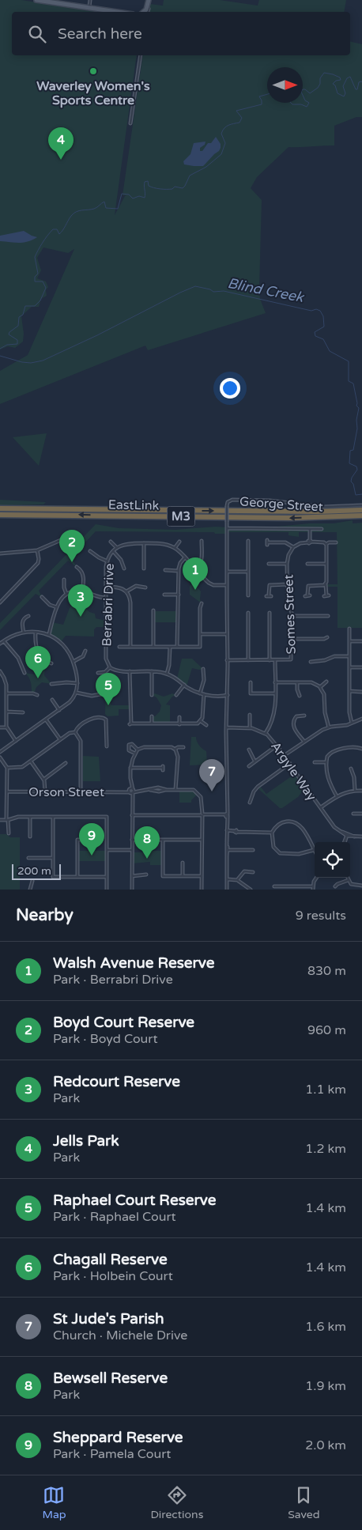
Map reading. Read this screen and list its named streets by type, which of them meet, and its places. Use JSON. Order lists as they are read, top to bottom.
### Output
{
  "streets": {
    "highway": ["EastLink", "M3"],
    "street": [
      "George Street",
      "Berrabri Drive",
      "Somes Street",
      "Argyle Way",
      "Orson Street"
    ]
  },
  "crossings": [
    ["George Street", "Berrabri Drive"],
    ["George Street", "Somes Street"],
    ["George Street", "Argyle Way"]
  ],
  "water": ["Blind Creek"],
  "places": ["Waverley Women's Sports Centre"],
  "scale_bar": "200 m",
  "north": "right",
  "page": {
    "search": "Search here",
    "pins": [
      "4",
      "2",
      "1",
      "3",
      "6",
      "5",
      "7",
      "9",
      "8"
    ],
    "scale": "200 m",
    "heading": ["Nearby", "9 results"],
    "list": [
      {
        "mark": "1",
        "name": "Walsh Avenue Reserve",
        "note": "Park · Berrabri Drive",
        "value": "830 m"
      },
      {
        "mark": "2",
        "name": "Boyd Court Reserve",
        "note": "Park · Boyd Court",
        "value": "960 m"
      },
      {
        "mark": "3",
        "name": "Redcourt Reserve",
        "note": "Park",
        "value": "1.1 km"
      },
      {
        "mark": "4",
        "name": "Jells Park",
        "note": "Park",
        "value": "1.2 km"
      },
      {
        "mark": "5",
        "name": "Raphael Court Reserve",
        "note": "Park · Raphael Court",
        "value": "1.4 km"
      },
      {
        "mark": "6",
        "name": "Chagall Reserve",
        "note": "Park · Holbein Court",
        "value": "1.4 km"
      },
      {
        "mark": "7",
        "name": "St Jude's Parish",
        "note": "Church · Michele Drive",
        "value": "1.6 km"
      },
      {
        "mark": "8",
        "name": "Bewsell Reserve",
        "note": "Park",
        "value": "1.9 km"
      },
      {
        "mark": "9",
        "name": "Sheppard Reserve",
        "note": "Park · Pamela Court",
        "value": "2.0 km"
      }
    ],
    "nav": ["Map", "Directions", "Saved"]
  }
}
